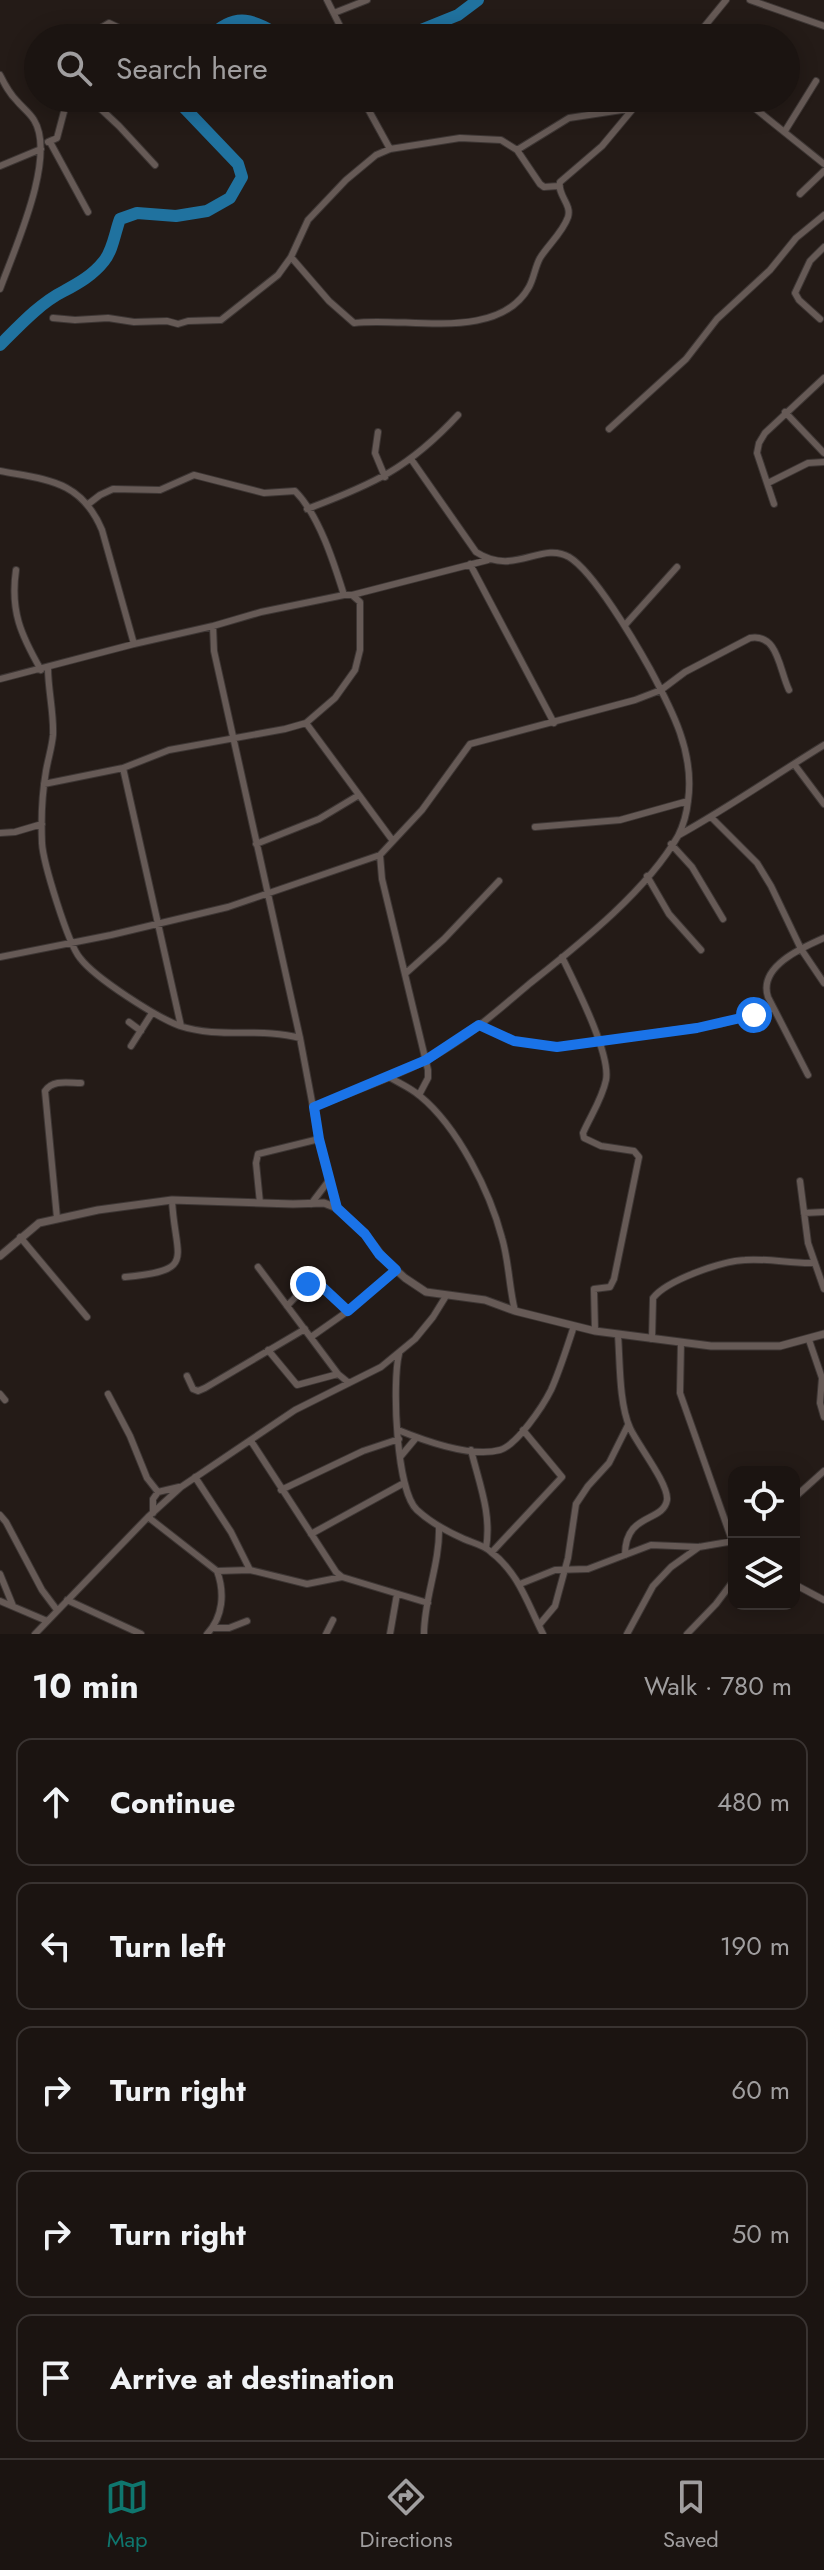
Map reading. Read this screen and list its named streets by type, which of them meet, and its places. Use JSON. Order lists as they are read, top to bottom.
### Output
{
  "page": {
    "search": "Search here",
    "heading": ["10 min", "Walk · 780 m"],
    "list": [
      ["Continue", "480 m"],
      ["Turn left", "190 m"],
      ["Turn right", "60 m"],
      ["Turn right", "50 m"],
      "Arrive at destination"
    ],
    "nav": ["Map", "Directions", "Saved"]
  }
}
